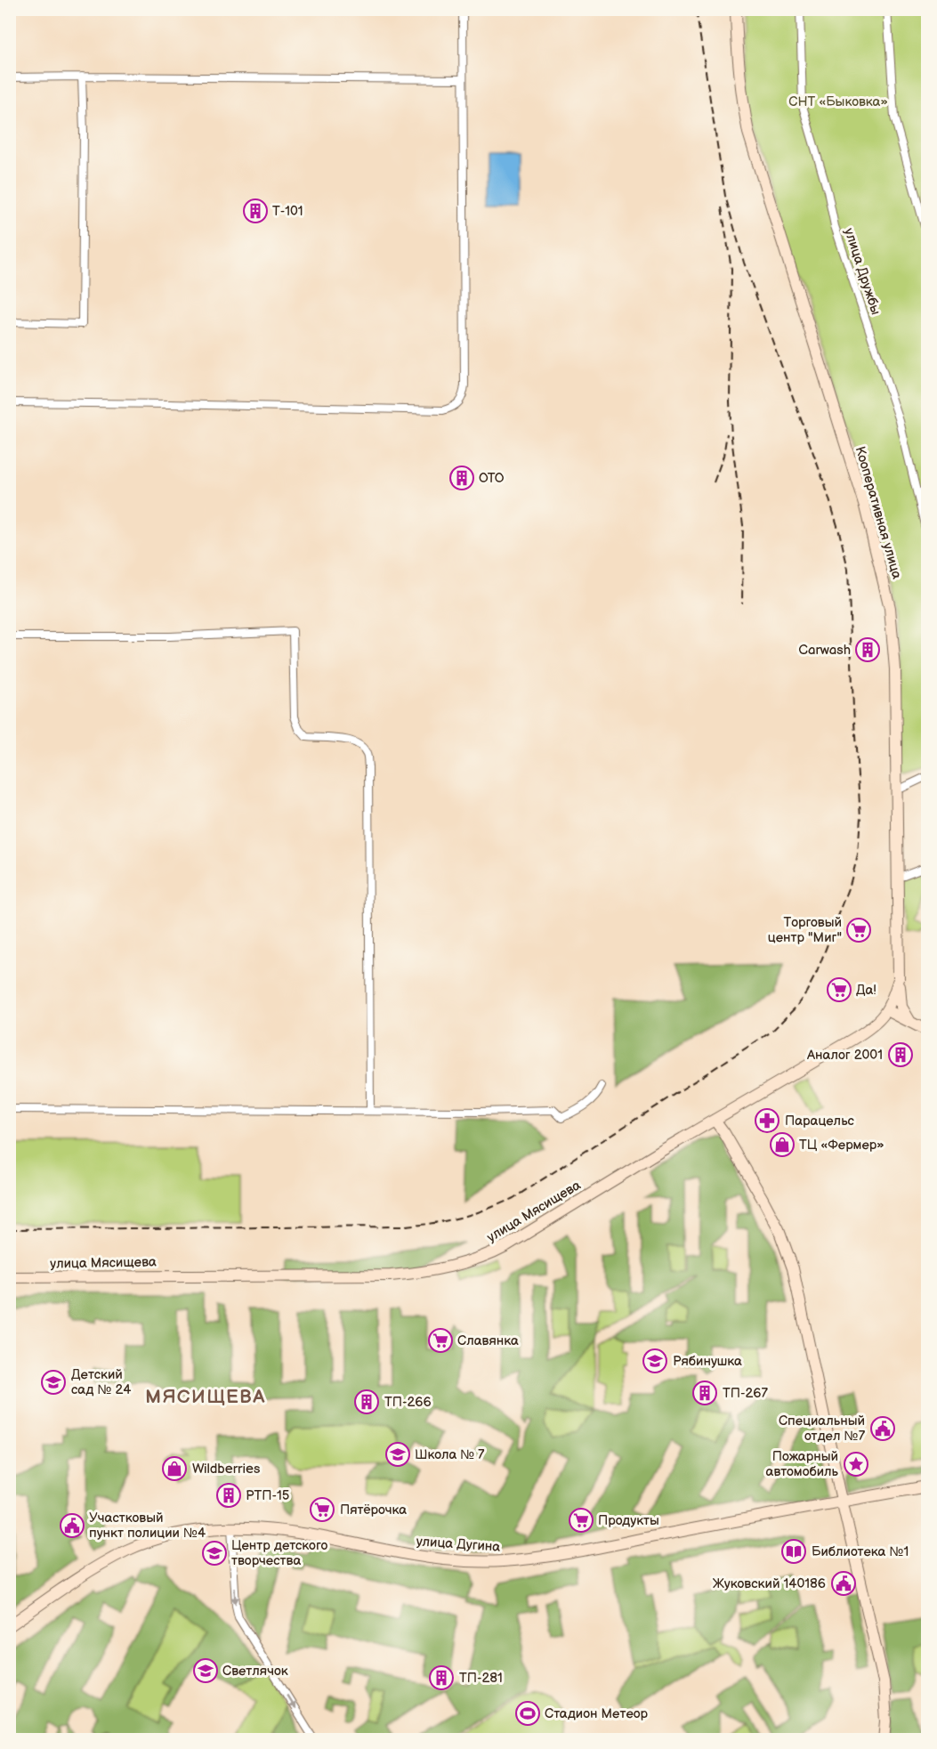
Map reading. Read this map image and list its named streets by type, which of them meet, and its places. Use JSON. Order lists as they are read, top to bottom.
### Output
{
  "streets": {
    "main road": ["Кооперативная улица", "улица Мясищева", "улица Дугина"],
    "street": ["улица Дружбы"]
  },
  "crossings": [
    ["Кооперативная улица", "улица Мясищева"]
  ],
  "districts": ["МЯСИЩЕВА"],
  "parks": ["СНТ «Быковка»"],
  "places": {
    "building": [
      "Т-101",
      "ОТО",
      "Carwash",
      "Аналог 2001",
      "ТП-267",
      "ТП-266",
      "РТП-15",
      "ТП-281"
    ],
    "supermarket": [
      "Торговый центр \"Миг\"",
      "Да!",
      "Славянка",
      "Пятёрочка",
      "Продукты"
    ],
    "pharmacy": ["Парацельс"],
    "shop": ["ТЦ «Фермер»", "Wildberries"],
    "school or university": [
      "Рябинушка",
      "Детский сад № 24",
      "Школа № 7",
      "Центр детского творчества",
      "Светлячок"
    ],
    "public building": ["Специальный отдел №7", "Участковый пункт полиции №4", "Жуковский 140186"],
    "place": ["Пожарный автомобиль"],
    "library": ["Библиотека №1"],
    "sports": ["Стадион Метеор"]
  }
}
